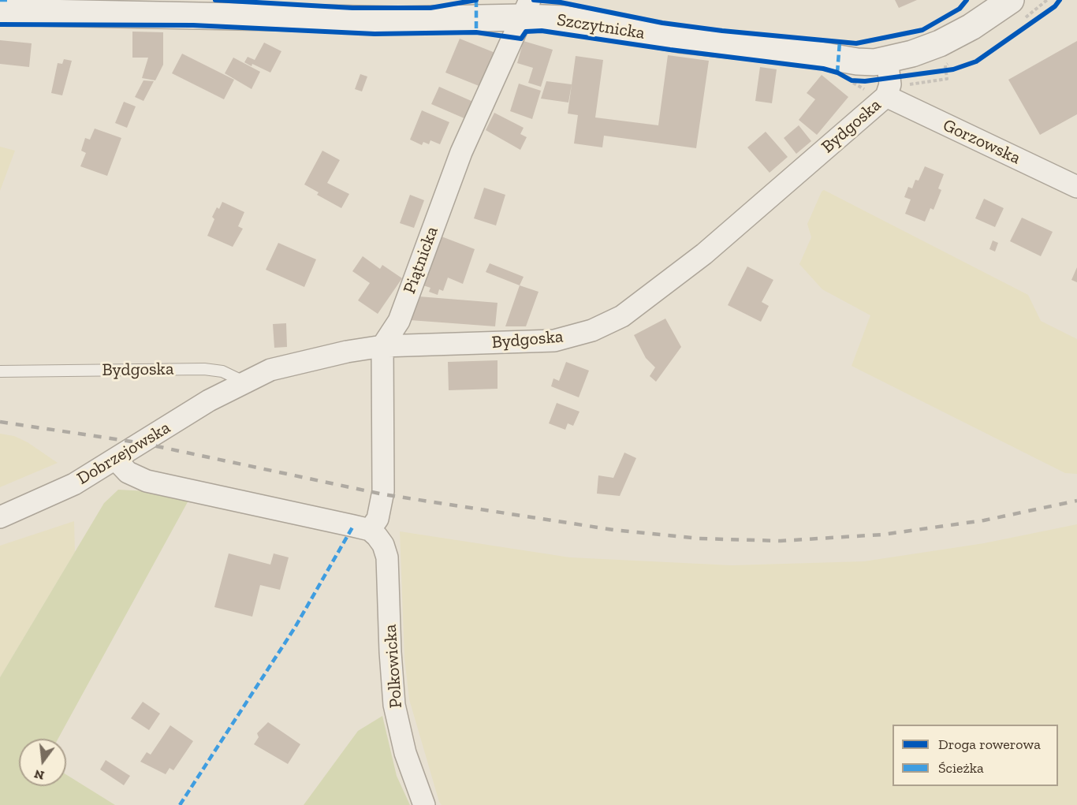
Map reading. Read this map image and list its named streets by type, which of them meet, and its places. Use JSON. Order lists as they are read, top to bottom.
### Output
{
  "streets": {
    "street": [
      "Szczytnicka",
      "Bydgoska",
      "Gorzowska",
      "Piątnicka",
      "Dobrzejowska",
      "Polkowicka"
    ]
  },
  "crossings": [
    ["Szczytnicka", "Bydgoska"],
    ["Szczytnicka", "Gorzowska"],
    ["Szczytnicka", "Piątnicka"],
    ["Bydgoska", "Gorzowska"],
    ["Bydgoska", "Piątnicka"],
    ["Bydgoska", "Dobrzejowska"]
  ],
  "legend": ["Droga rowerowa", "Ścieżka"],
  "north": "bottom"
}
